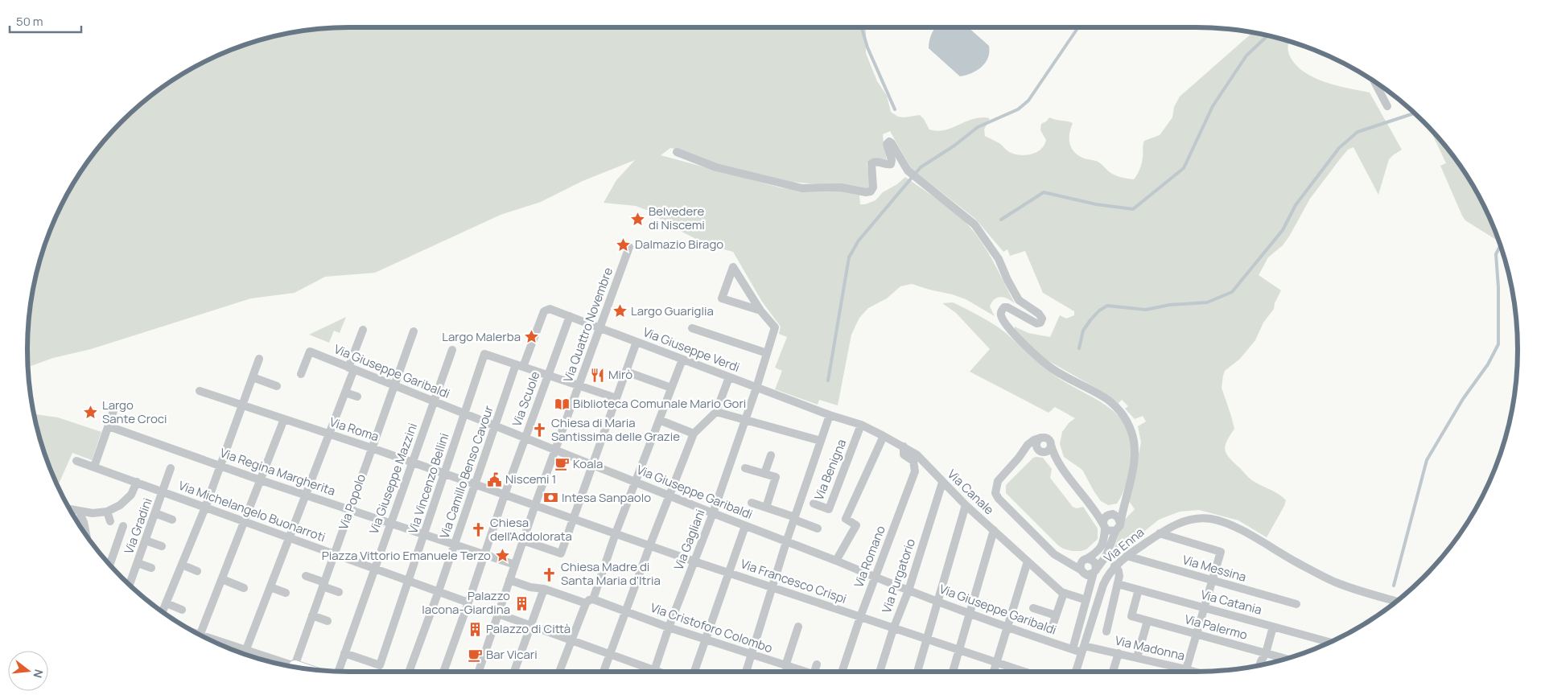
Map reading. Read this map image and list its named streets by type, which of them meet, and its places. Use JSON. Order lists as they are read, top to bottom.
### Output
{
  "streets": {
    "street": [
      "Via Quattro Novembre",
      "Via Giuseppe Verdi",
      "Via Giuseppe Garibaldi",
      "Via Scuole",
      "Via Roma",
      "Via Benigna",
      "Via Regina Margherita",
      "Via Camillo Benso Cavour",
      "Via Giuseppe Mazzini",
      "Via Vincenzo Bellini",
      "Via Canale",
      "Via Popolo",
      "Via Michelangelo Buonarroti",
      "Via Gradini",
      "Via Gagliani",
      "Via Enna",
      "Via Romano",
      "Via Messina",
      "Via Purgatorio",
      "Via Francesco Crispi",
      "Via Catania",
      "Via Palermo",
      "Via Cristoforo Colombo",
      "Via Madonna"
    ]
  },
  "crossings": [
    ["Via Quattro Novembre", "Via Giuseppe Verdi"],
    ["Via Quattro Novembre", "Via Giuseppe Garibaldi"],
    ["Via Quattro Novembre", "Via Roma"],
    ["Via Quattro Novembre", "Via Regina Margherita"],
    ["Via Quattro Novembre", "Via Francesco Crispi"],
    ["Via Quattro Novembre", "Via Cristoforo Colombo"],
    ["Via Giuseppe Verdi", "Via Scuole"],
    ["Via Giuseppe Verdi", "Via Camillo Benso Cavour"],
    ["Via Giuseppe Verdi", "Via Canale"],
    ["Via Giuseppe Verdi", "Via Gagliani"],
    ["Via Giuseppe Garibaldi", "Via Scuole"],
    ["Via Giuseppe Garibaldi", "Via Camillo Benso Cavour"],
    ["Via Giuseppe Garibaldi", "Via Giuseppe Mazzini"],
    ["Via Giuseppe Garibaldi", "Via Vincenzo Bellini"],
    ["Via Giuseppe Garibaldi", "Via Popolo"],
    ["Via Giuseppe Garibaldi", "Via Gagliani"],
    ["Via Giuseppe Garibaldi", "Via Enna"],
    ["Via Giuseppe Garibaldi", "Via Romano"],
    ["Via Giuseppe Garibaldi", "Via Purgatorio"],
    ["Via Giuseppe Garibaldi", "Via Madonna"],
    ["Via Scuole", "Via Roma"],
    ["Via Scuole", "Via Regina Margherita"],
    ["Via Scuole", "Via Michelangelo Buonarroti"],
    ["Via Roma", "Via Camillo Benso Cavour"],
    ["Via Roma", "Via Giuseppe Mazzini"],
    ["Via Roma", "Via Vincenzo Bellini"],
    ["Via Roma", "Via Popolo"],
    ["Via Roma", "Via Francesco Crispi"],
    ["Via Benigna", "Via Canale"],
    ["Via Regina Margherita", "Via Camillo Benso Cavour"],
    ["Via Regina Margherita", "Via Giuseppe Mazzini"],
    ["Via Regina Margherita", "Via Vincenzo Bellini"],
    ["Via Regina Margherita", "Via Popolo"],
    ["Via Camillo Benso Cavour", "Via Vincenzo Bellini"],
    ["Via Camillo Benso Cavour", "Via Michelangelo Buonarroti"],
    ["Via Giuseppe Mazzini", "Via Vincenzo Bellini"],
    ["Via Giuseppe Mazzini", "Via Michelangelo Buonarroti"],
    ["Via Vincenzo Bellini", "Via Michelangelo Buonarroti"],
    ["Via Canale", "Via Romano"],
    ["Via Canale", "Via Purgatorio"],
    ["Via Popolo", "Via Michelangelo Buonarroti"],
    ["Via Michelangelo Buonarroti", "Via Gradini"],
    ["Via Gagliani", "Via Francesco Crispi"],
    ["Via Gagliani", "Via Cristoforo Colombo"],
    ["Via Enna", "Via Messina"],
    ["Via Enna", "Via Madonna"],
    ["Via Romano", "Via Francesco Crispi"],
    ["Via Purgatorio", "Via Francesco Crispi"],
    ["Via Catania", "Via Palermo"]
  ],
  "places": {
    "place": [
      "Belvedere di Niscemi",
      "Dalmazio Birago",
      "Largo Guariglia",
      "Largo Malerba",
      "Largo Sante Croci",
      "Piazza Vittorio Emanuele Terzo"
    ],
    "restaurant": ["Mirò"],
    "library": ["Biblioteca Comunale Mario Gori"],
    "church": ["Chiesa di Maria Santissima delle Grazie", "Chiesa dell'Addolorata", "Chiesa Madre di Santa Maria d'Itria"],
    "cafe": ["Koala", "Bar Vicari"],
    "public building": ["Niscemi 1"],
    "bank": ["Intesa Sanpaolo"],
    "building": ["Palazzo Iacona-Giardina", "Palazzo di Città"]
  },
  "scale_bar": "50 m",
  "north": "right"
}
